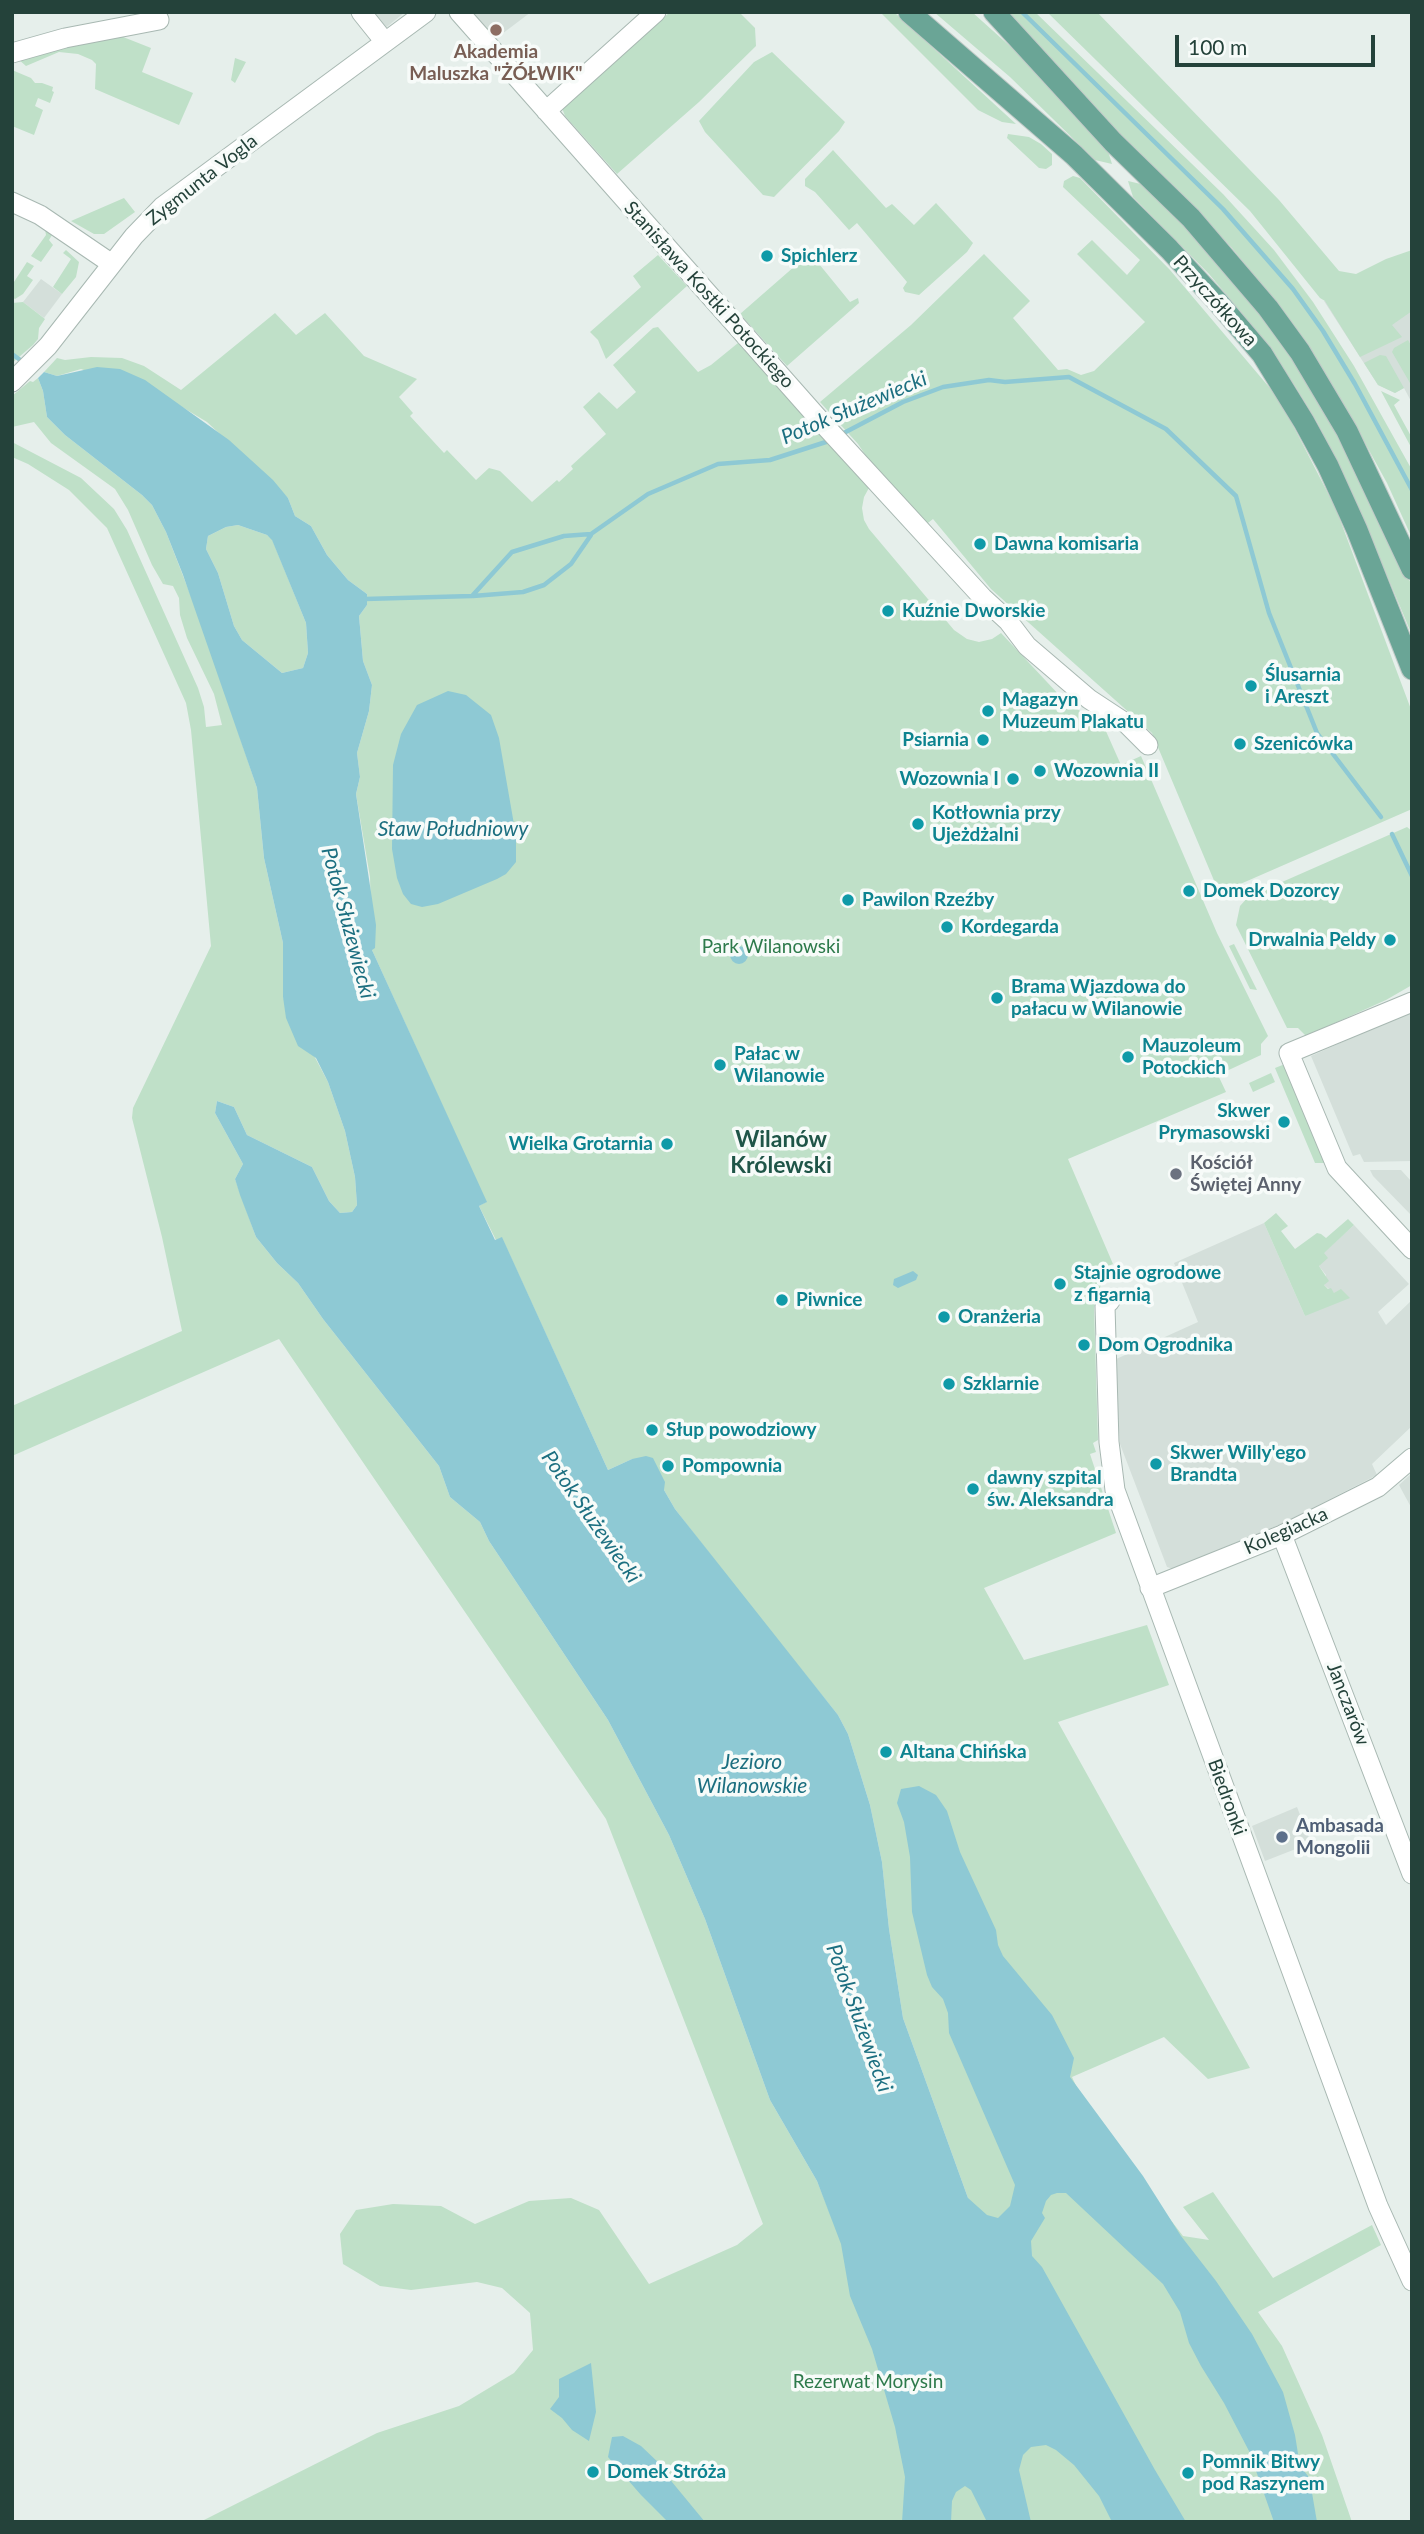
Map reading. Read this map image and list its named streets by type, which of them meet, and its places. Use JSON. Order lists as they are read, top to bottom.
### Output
{
  "streets": {
    "main road": ["Przyczółkowa"],
    "street": [
      "Zygmunta Vogla",
      "Stanisława Kostki Potockiego",
      "Kolegiacka",
      "Janczarów",
      "Biedronki"
    ]
  },
  "crossings": [
    ["Kolegiacka", "Janczarów"],
    ["Kolegiacka", "Biedronki"]
  ],
  "districts": ["Wilanów Królewski"],
  "water": ["Potok Służewiecki", "Staw Południowy", "Jezioro Wilanowskie"],
  "parks": ["Park Wilanowski", "Rezerwat Morysin"],
  "places": [
    "Akademia Maluszka \"ŻÓŁWIK\"",
    "Spichlerz",
    "Dawna komisaria",
    "Kuźnie Dworskie",
    "Ślusarnia i Areszt",
    "Magazyn Muzeum Plakatu",
    "Psiarnia",
    "Szenicówka",
    "Wozownia II",
    "Wozownia I",
    "Kotłownia przy Ujeżdżalni",
    "Domek Dozorcy",
    "Pawilon Rzeźby",
    "Kordegarda",
    "Drwalnia Peldy",
    "Brama Wjazdowa do pałacu w Wilanowie",
    "Mauzoleum Potockich",
    "Pałac w Wilanowie",
    "Skwer Prymasowski",
    "Wielka Grotarnia",
    "Kościół Świętej Anny",
    "Stajnie ogrodowe z figarnią",
    "Piwnice",
    "Oranżeria",
    "Dom Ogrodnika",
    "Szklarnie",
    "Słup powodziowy",
    "Skwer Willy'ego Brandta",
    "Pompownia",
    "dawny szpital św. Aleksandra",
    "Altana Chińska",
    "Ambasada Mongolii",
    "Domek Stróża",
    "Pomnik Bitwy pod Raszynem"
  ],
  "scale_bar": "100 m"
}
